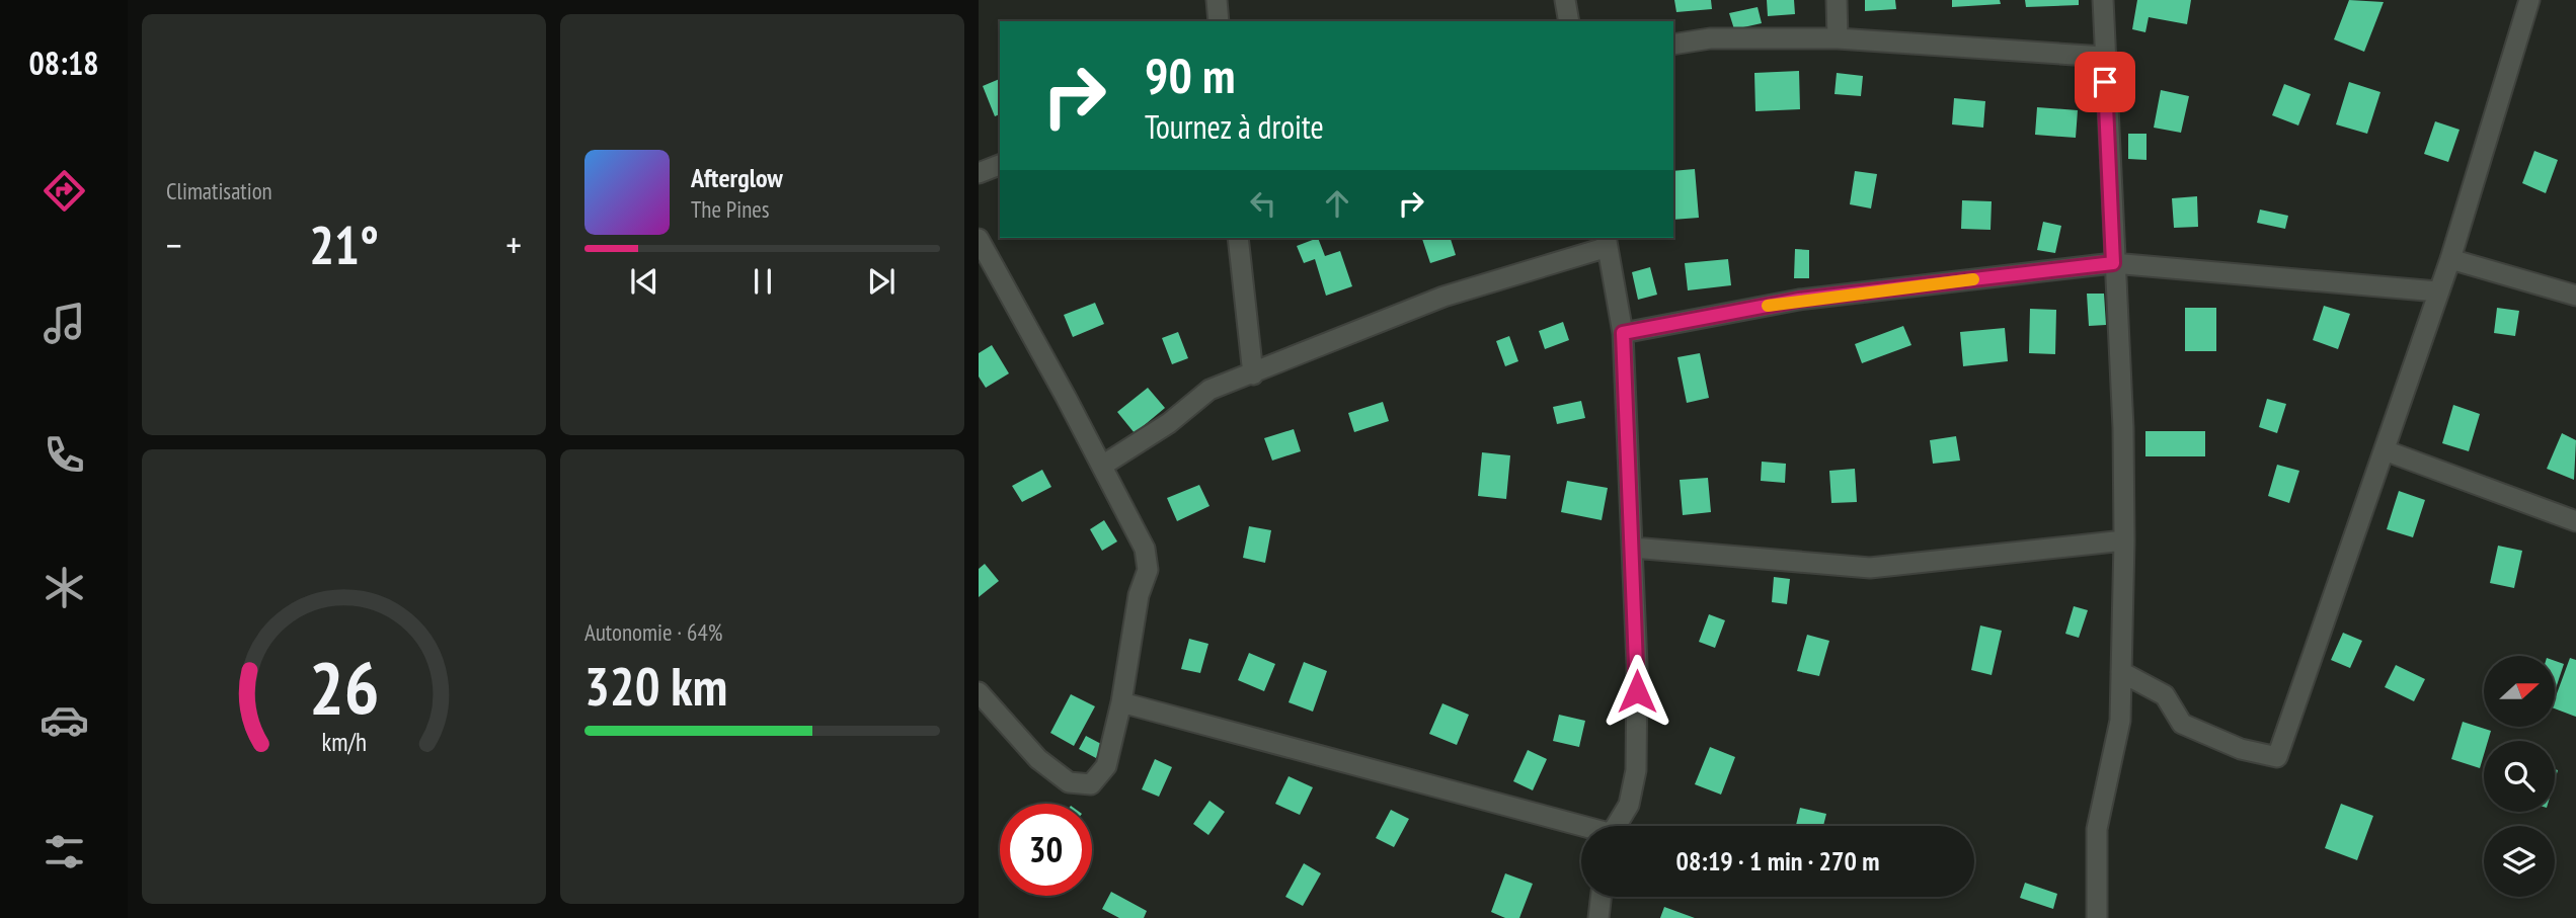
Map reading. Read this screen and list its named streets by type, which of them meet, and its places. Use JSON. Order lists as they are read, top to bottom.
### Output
{
  "north": "right",
  "page": {
    "tabs": "08:18",
    "tile": [
      "Climatisation",
      ["Autonomie · 64%", "320 km"]
    ],
    "turn": ["90 m", "Tournez à droite"],
    "song": ["Afterglow", "The Pines"],
    "heat": ["−", "21°", "+"],
    "limit": "30",
    "trip": "08:19 · 1 min · 270 m",
    "gauge": ["26", "km/h"]
  }
}
